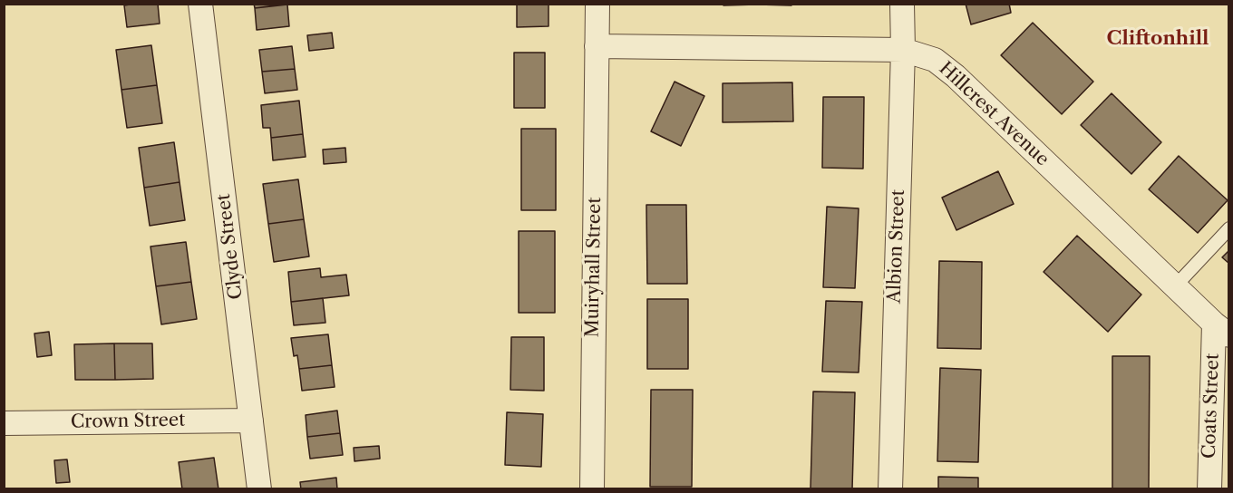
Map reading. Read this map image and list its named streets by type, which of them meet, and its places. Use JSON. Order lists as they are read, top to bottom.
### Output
{
  "streets": {
    "street": [
      "Hillcrest Avenue",
      "Clyde Street",
      "Albion Street",
      "Muiryhall Street",
      "Coats Street",
      "Crown Street"
    ]
  },
  "crossings": [
    ["Hillcrest Avenue", "Albion Street"],
    ["Hillcrest Avenue", "Muiryhall Street"],
    ["Hillcrest Avenue", "Coats Street"],
    ["Clyde Street", "Crown Street"]
  ],
  "districts": ["Cliftonhill"]
}
